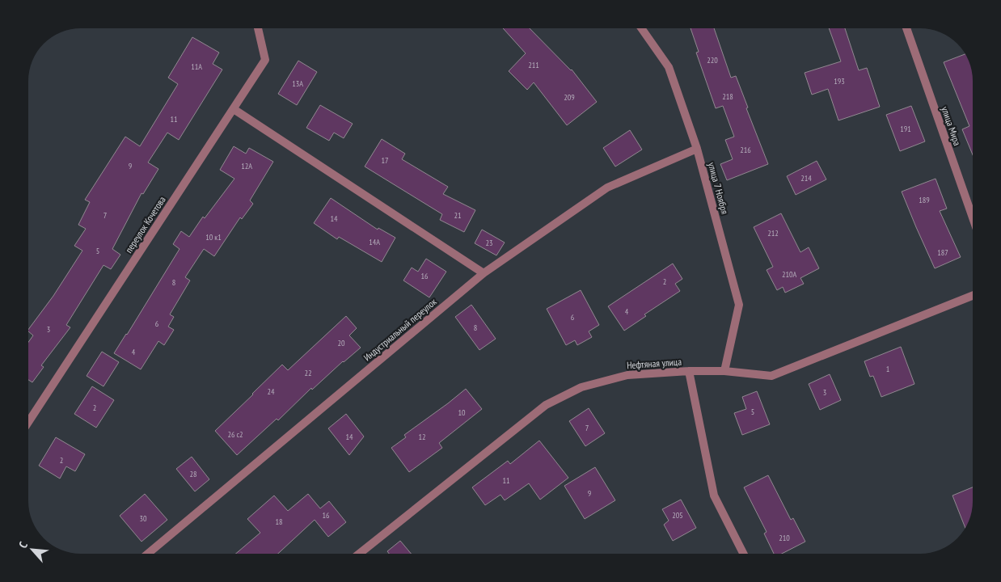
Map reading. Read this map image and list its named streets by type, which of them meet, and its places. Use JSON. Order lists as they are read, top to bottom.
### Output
{
  "streets": {
    "street": [
      "улица Мира",
      "улица 7 Ноября",
      "переулок Кочетова",
      "Индустриальный переулок",
      "Нефтяная улица"
    ]
  },
  "crossings": [
    ["улица 7 Ноября", "Индустриальный переулок"],
    ["улица 7 Ноября", "Нефтяная улица"]
  ],
  "house_numbers": [
    "220",
    "211",
    "11А",
    "193",
    "13А",
    "218",
    "209",
    "11",
    "191",
    "216",
    "17",
    "9",
    "12А",
    "214",
    "189",
    "7",
    "21",
    "14",
    "212",
    "10 к1",
    "14А",
    "23",
    "5",
    "187",
    "210А",
    "16",
    "2",
    "8",
    "4",
    "6",
    "6",
    "8",
    "3",
    "20",
    "4",
    "1",
    "22",
    "24",
    "3",
    "2",
    "5",
    "10",
    "7",
    "26 с2",
    "14",
    "12",
    "2",
    "28",
    "11",
    "9",
    "16",
    "205",
    "30",
    "18",
    "210"
  ],
  "north": "top left"
}
